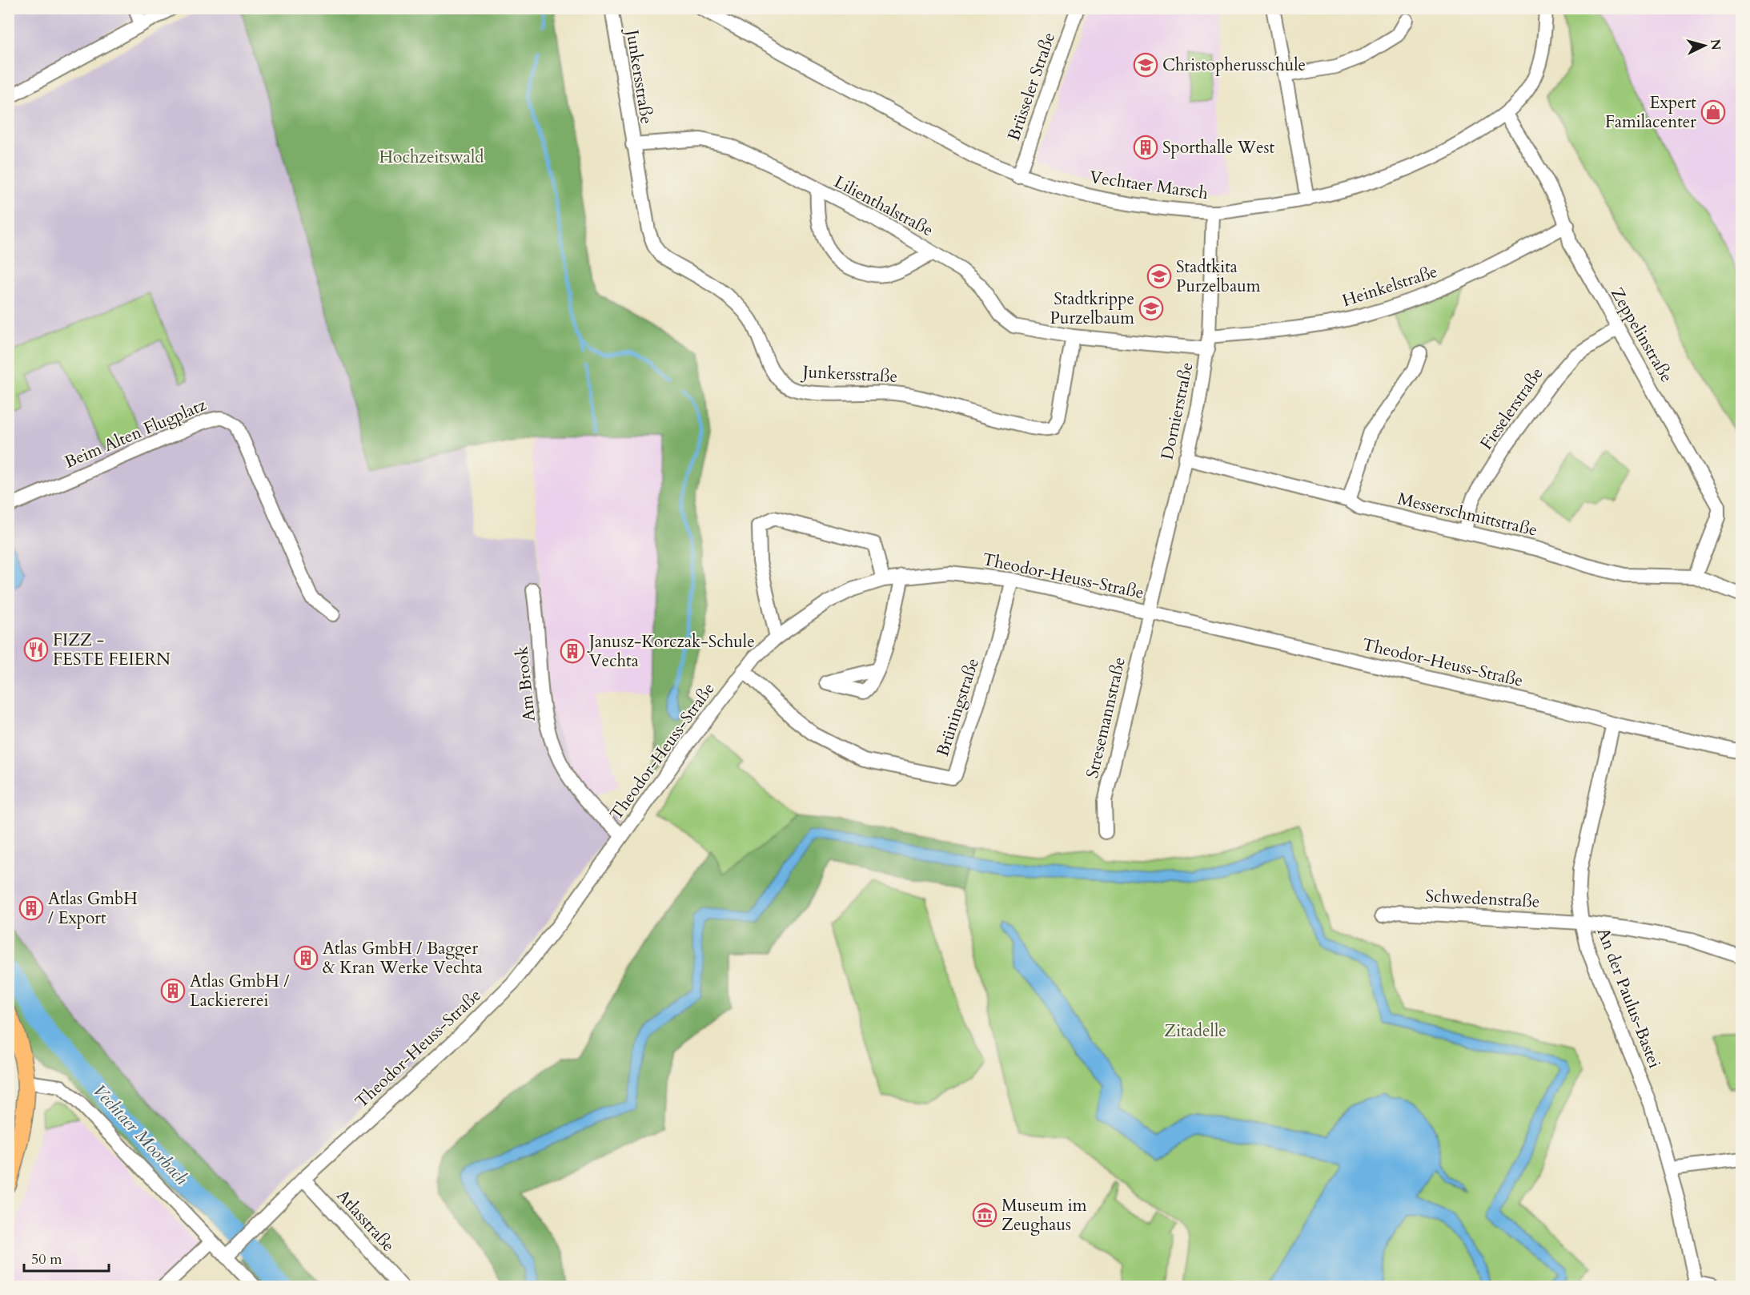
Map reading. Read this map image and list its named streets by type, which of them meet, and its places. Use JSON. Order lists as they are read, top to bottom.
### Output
{
  "streets": {
    "street": [
      "Junkersstraße",
      "Brüsseler Straße",
      "Vechtaer Marsch",
      "Lilienthalstraße",
      "Heinkelstraße",
      "Zeppelinstraße",
      "Fieselerstraße",
      "Dornierstraße",
      "Beim Alten Flugplatz",
      "Messerschmittstraße",
      "Theodor-Heuss-Straße",
      "Am Brook",
      "Brüningstraße",
      "Stresemannstraße",
      "Schwedenstraße",
      "An der Paulus-Bastei",
      "Atlasstraße"
    ]
  },
  "crossings": [
    ["Junkersstraße", "Lilienthalstraße"],
    ["Brüsseler Straße", "Vechtaer Marsch"],
    ["Vechtaer Marsch", "Zeppelinstraße"],
    ["Vechtaer Marsch", "Dornierstraße"],
    ["Lilienthalstraße", "Heinkelstraße"],
    ["Lilienthalstraße", "Dornierstraße"],
    ["Heinkelstraße", "Zeppelinstraße"],
    ["Heinkelstraße", "Dornierstraße"],
    ["Zeppelinstraße", "Fieselerstraße"],
    ["Zeppelinstraße", "Messerschmittstraße"],
    ["Fieselerstraße", "Messerschmittstraße"],
    ["Dornierstraße", "Messerschmittstraße"],
    ["Dornierstraße", "Theodor-Heuss-Straße"],
    ["Dornierstraße", "Stresemannstraße"],
    ["Theodor-Heuss-Straße", "Am Brook"],
    ["Theodor-Heuss-Straße", "Brüningstraße"],
    ["Theodor-Heuss-Straße", "Stresemannstraße"],
    ["Theodor-Heuss-Straße", "An der Paulus-Bastei"],
    ["Theodor-Heuss-Straße", "Atlasstraße"],
    ["Schwedenstraße", "An der Paulus-Bastei"]
  ],
  "water": ["Vechtaer Moorbach"],
  "parks": ["Hochzeitswald", "Zitadelle"],
  "places": {
    "school or university": ["Christopherusschule", "Stadtkita Purzelbaum", "Stadtkrippe Purzelbaum"],
    "shop": ["Expert Familacenter"],
    "building": [
      "Sporthalle West",
      "Janusz-Korczak-Schule Vechta",
      "Atlas GmbH / Export",
      "Atlas GmbH / Bagger & Kran Werke Vechta",
      "Atlas GmbH / Lackiererei"
    ],
    "restaurant": ["FIZZ - FESTE FEIERN"],
    "museum": ["Museum im Zeughaus"]
  },
  "scale_bar": "50 m",
  "north": "right"
}
